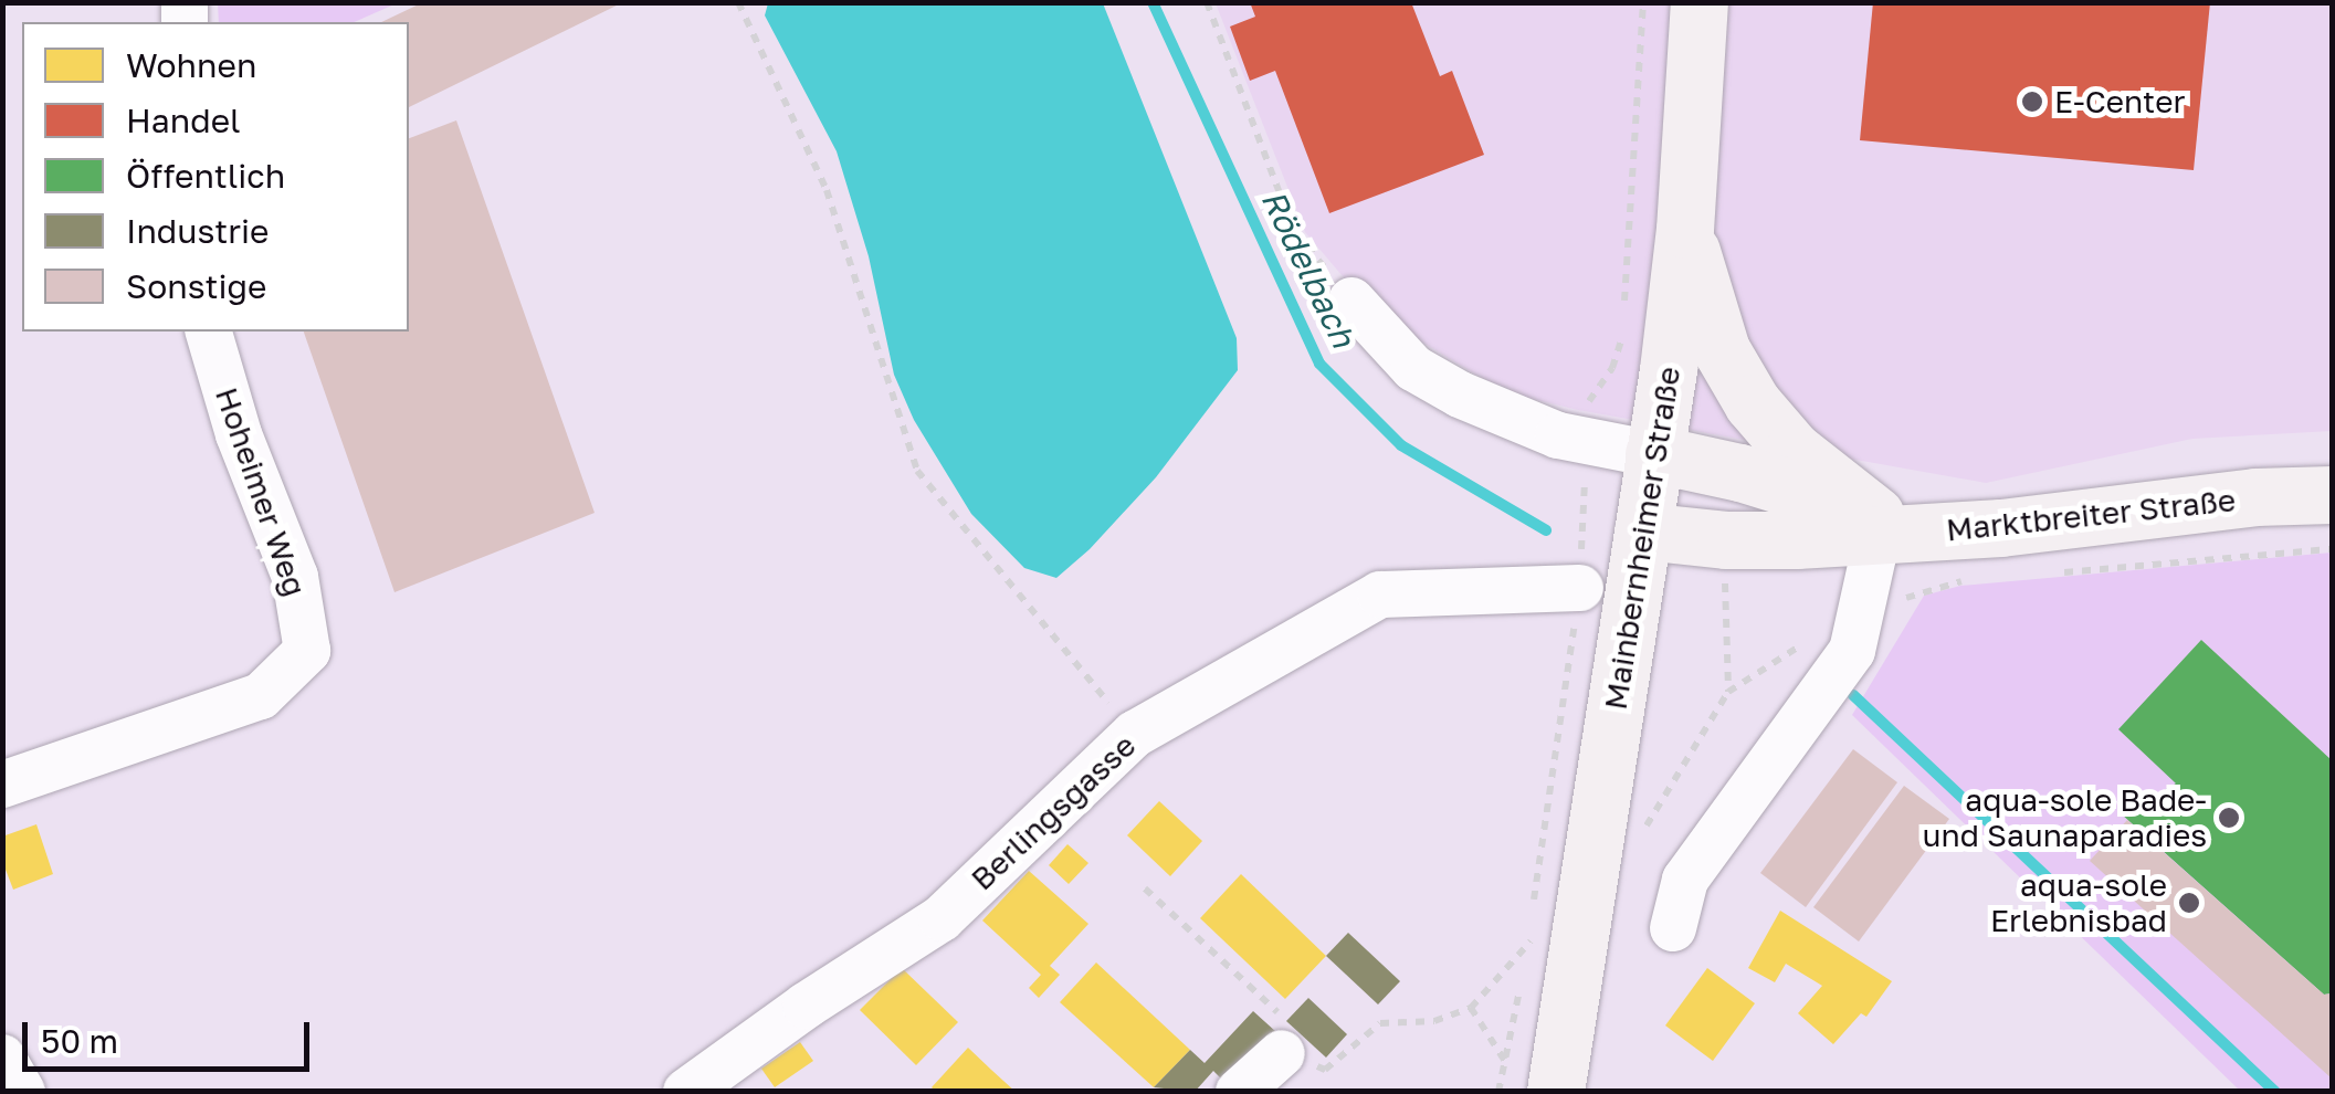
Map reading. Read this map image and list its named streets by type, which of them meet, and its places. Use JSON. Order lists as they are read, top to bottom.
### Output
{
  "streets": {
    "main road": ["Marktbreiter Straße", "Mainbernheimer Straße"],
    "street": ["Hoheimer Weg", "Berlingsgasse"]
  },
  "crossings": [
    ["Marktbreiter Straße", "Mainbernheimer Straße"]
  ],
  "water": ["Rödelbach"],
  "places": ["E-Center", "aqua-sole Bade- und Saunaparadies", "aqua-sole Erlebnisbad"],
  "legend": [
    "Wohnen",
    "Handel",
    "Öffentlich",
    "Industrie",
    "Sonstige"
  ],
  "scale_bar": "50 m"
}
